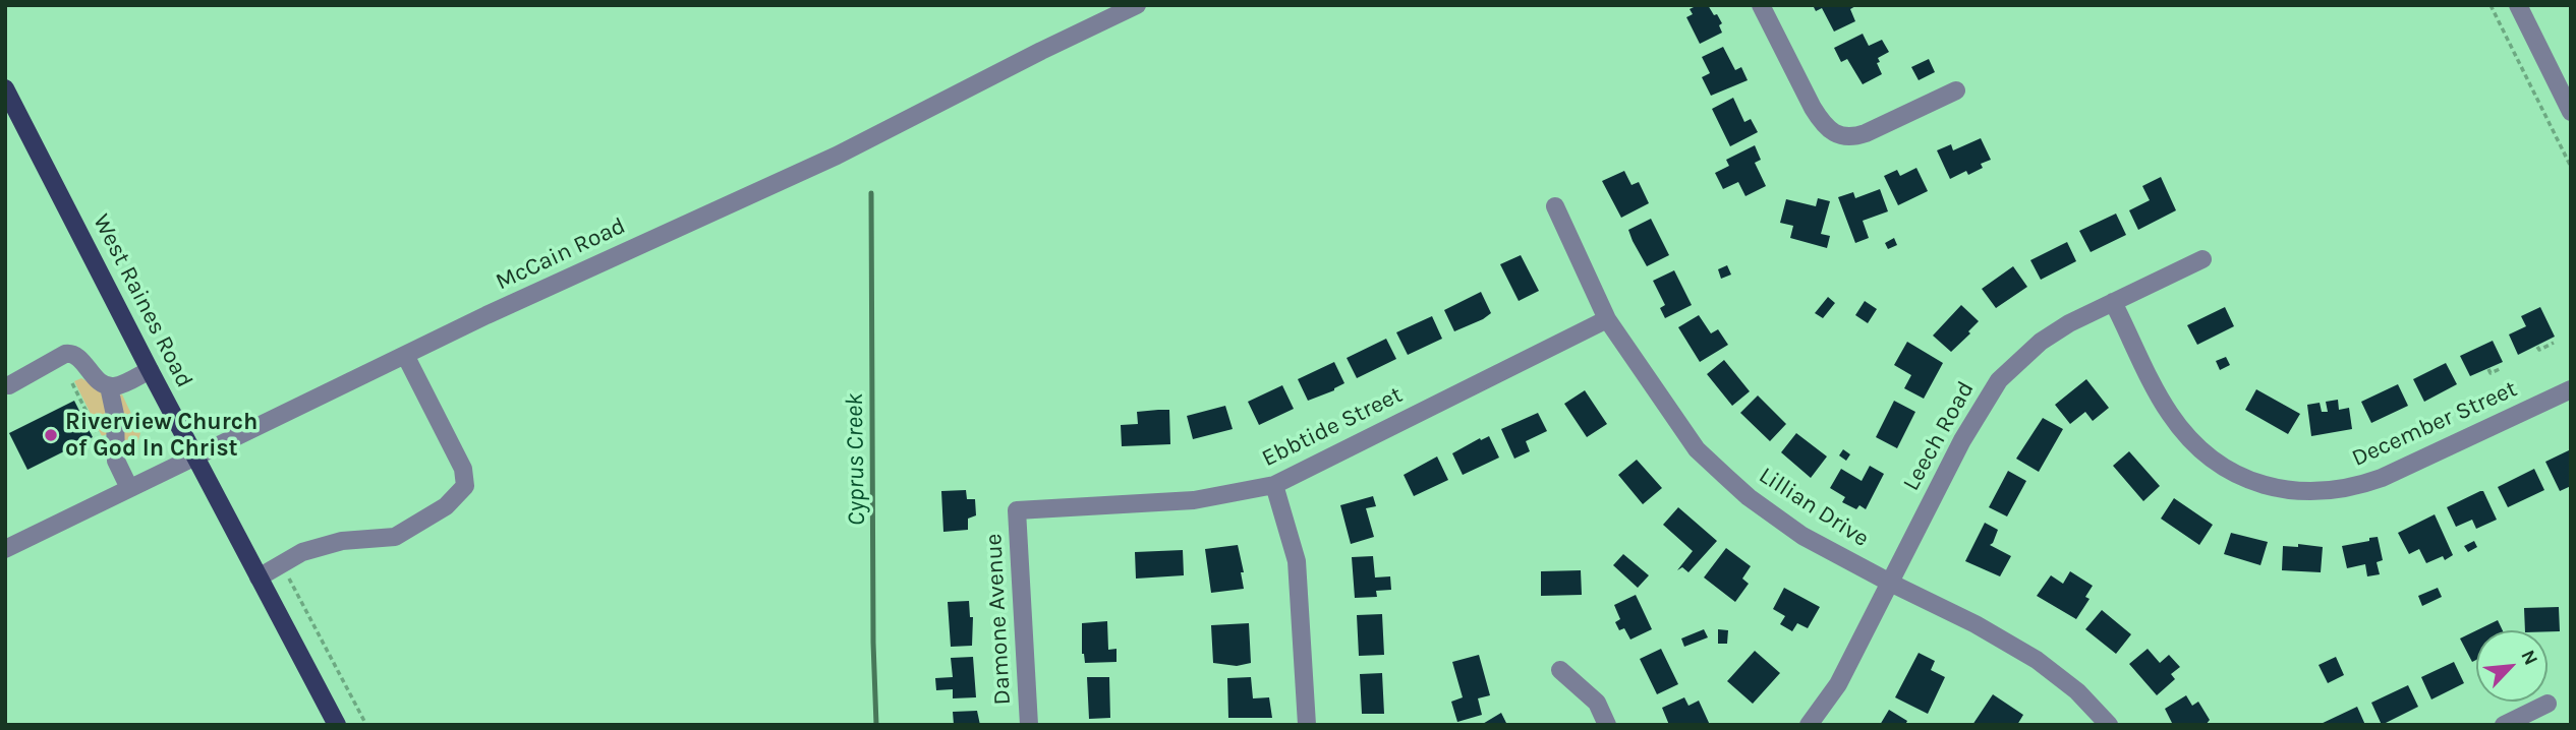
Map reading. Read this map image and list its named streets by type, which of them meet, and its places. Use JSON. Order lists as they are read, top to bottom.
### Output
{
  "streets": {
    "main road": ["West Raines Road"],
    "street": [
      "McCain Road",
      "December Street",
      "Ebbtide Street",
      "Leech Road",
      "Lillian Drive",
      "Damone Avenue"
    ]
  },
  "crossings": [
    ["McCain Road", "West Raines Road"],
    ["December Street", "Leech Road"],
    ["Ebbtide Street", "Lillian Drive"],
    ["Ebbtide Street", "Damone Avenue"],
    ["Leech Road", "Lillian Drive"]
  ],
  "water": ["Cyprus Creek"],
  "places": ["Riverview Church of God In Christ"],
  "north": "top right"
}
